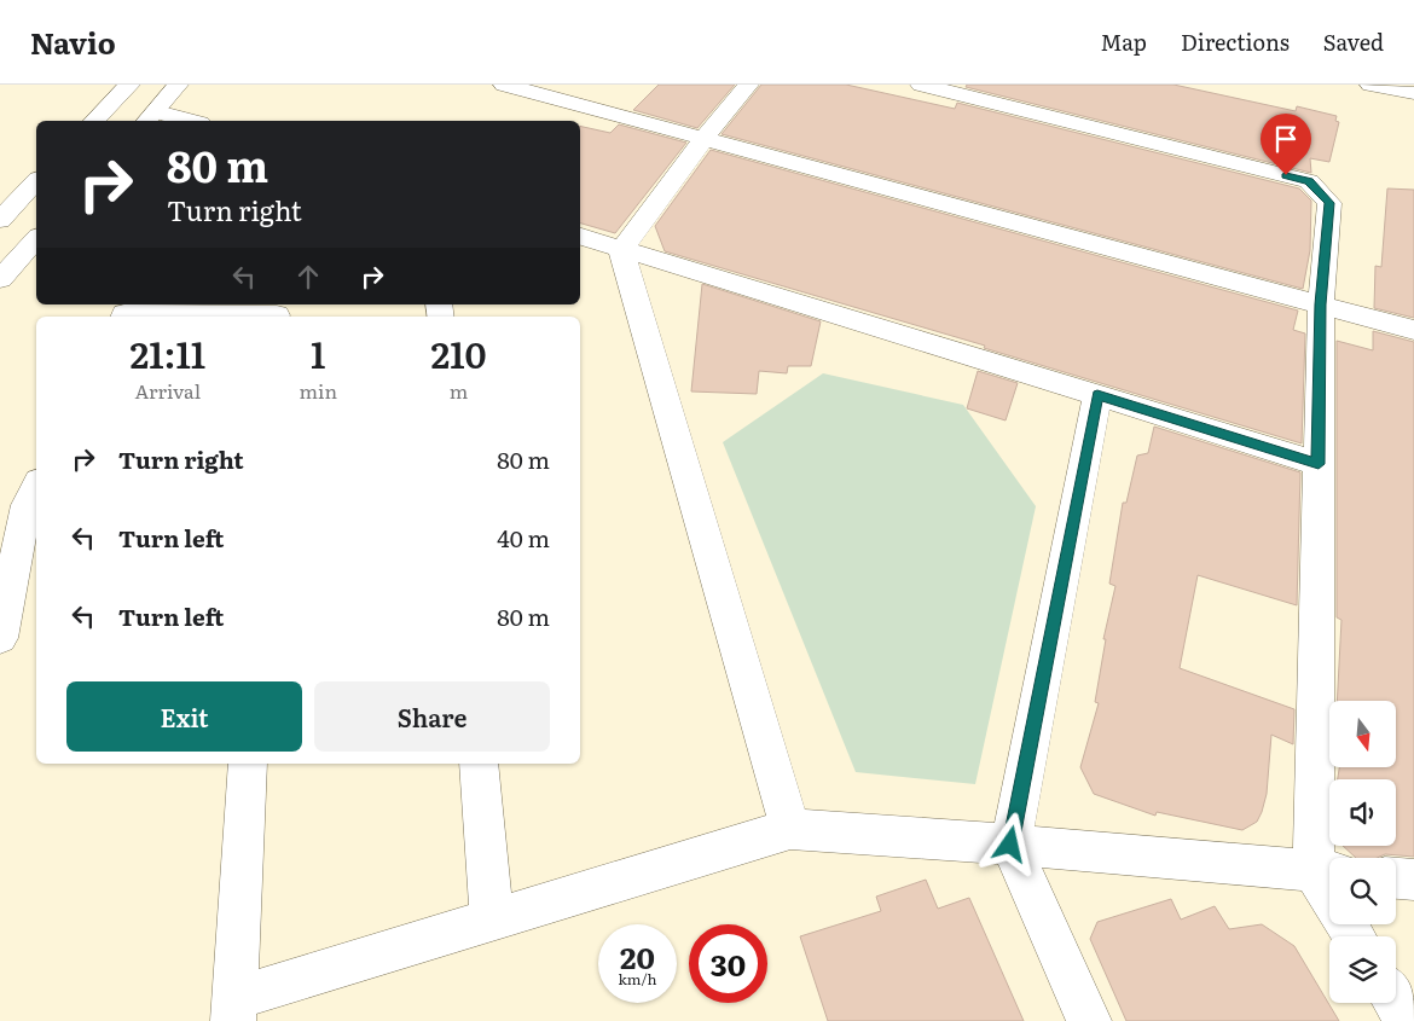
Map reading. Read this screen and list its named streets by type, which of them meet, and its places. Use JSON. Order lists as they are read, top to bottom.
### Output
{
  "north": "bottom",
  "page": {
    "header": "Navio",
    "nav": ["Map", "Directions", "Saved"],
    "turn": ["80 m", "Turn right"],
    "eta": [
      "21:11",
      "Arrival",
      "1",
      "min",
      "210",
      "m"
    ],
    "list": [
      {
        "name": "Turn right",
        "value": "80 m"
      },
      {
        "name": "Turn left",
        "value": "40 m"
      },
      {
        "name": "Turn left",
        "value": "80 m"
      }
    ],
    "buttons": ["Exit", "Share"],
    "speed": "20 km/h",
    "limit": "30"
  }
}
